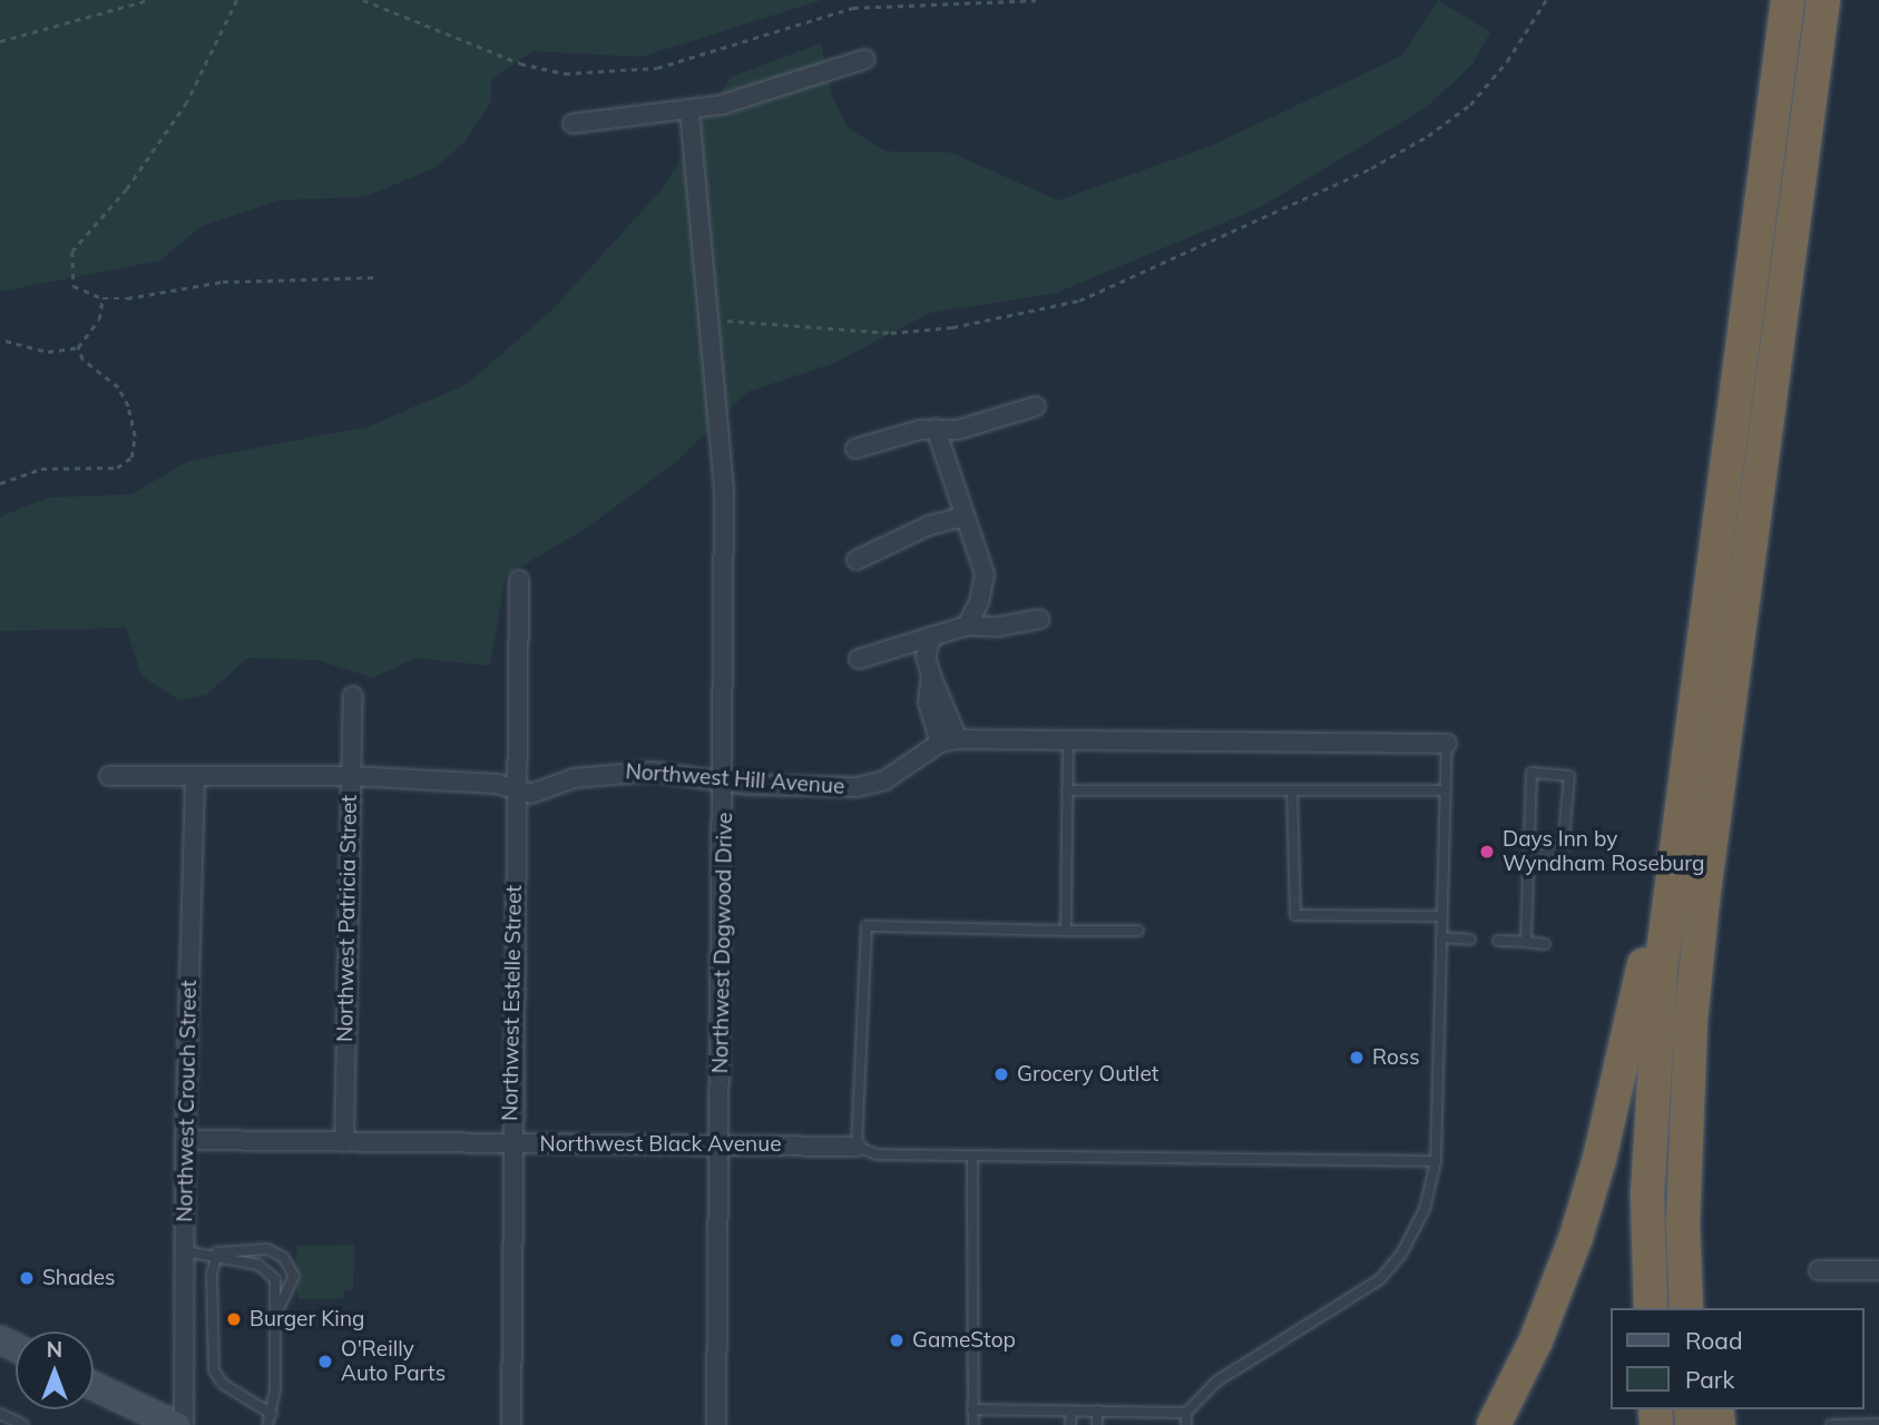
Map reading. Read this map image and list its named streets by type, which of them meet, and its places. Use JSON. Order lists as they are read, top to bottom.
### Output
{
  "streets": {
    "street": [
      "Northwest Hill Avenue",
      "Northwest Patricia Street",
      "Northwest Dogwood Drive",
      "Northwest Estelle Street",
      "Northwest Crouch Street",
      "Northwest Black Avenue"
    ]
  },
  "crossings": [
    ["Northwest Hill Avenue", "Northwest Patricia Street"],
    ["Northwest Hill Avenue", "Northwest Dogwood Drive"],
    ["Northwest Hill Avenue", "Northwest Estelle Street"],
    ["Northwest Hill Avenue", "Northwest Crouch Street"],
    ["Northwest Patricia Street", "Northwest Black Avenue"],
    ["Northwest Dogwood Drive", "Northwest Black Avenue"],
    ["Northwest Estelle Street", "Northwest Black Avenue"],
    ["Northwest Crouch Street", "Northwest Black Avenue"]
  ],
  "places": [
    "Days Inn by Wyndham Roseburg",
    "Ross",
    "Grocery Outlet",
    "Shades",
    "Burger King",
    "GameStop",
    "O'Reilly Auto Parts"
  ],
  "legend": ["Road", "Park"],
  "north": "top"
}
